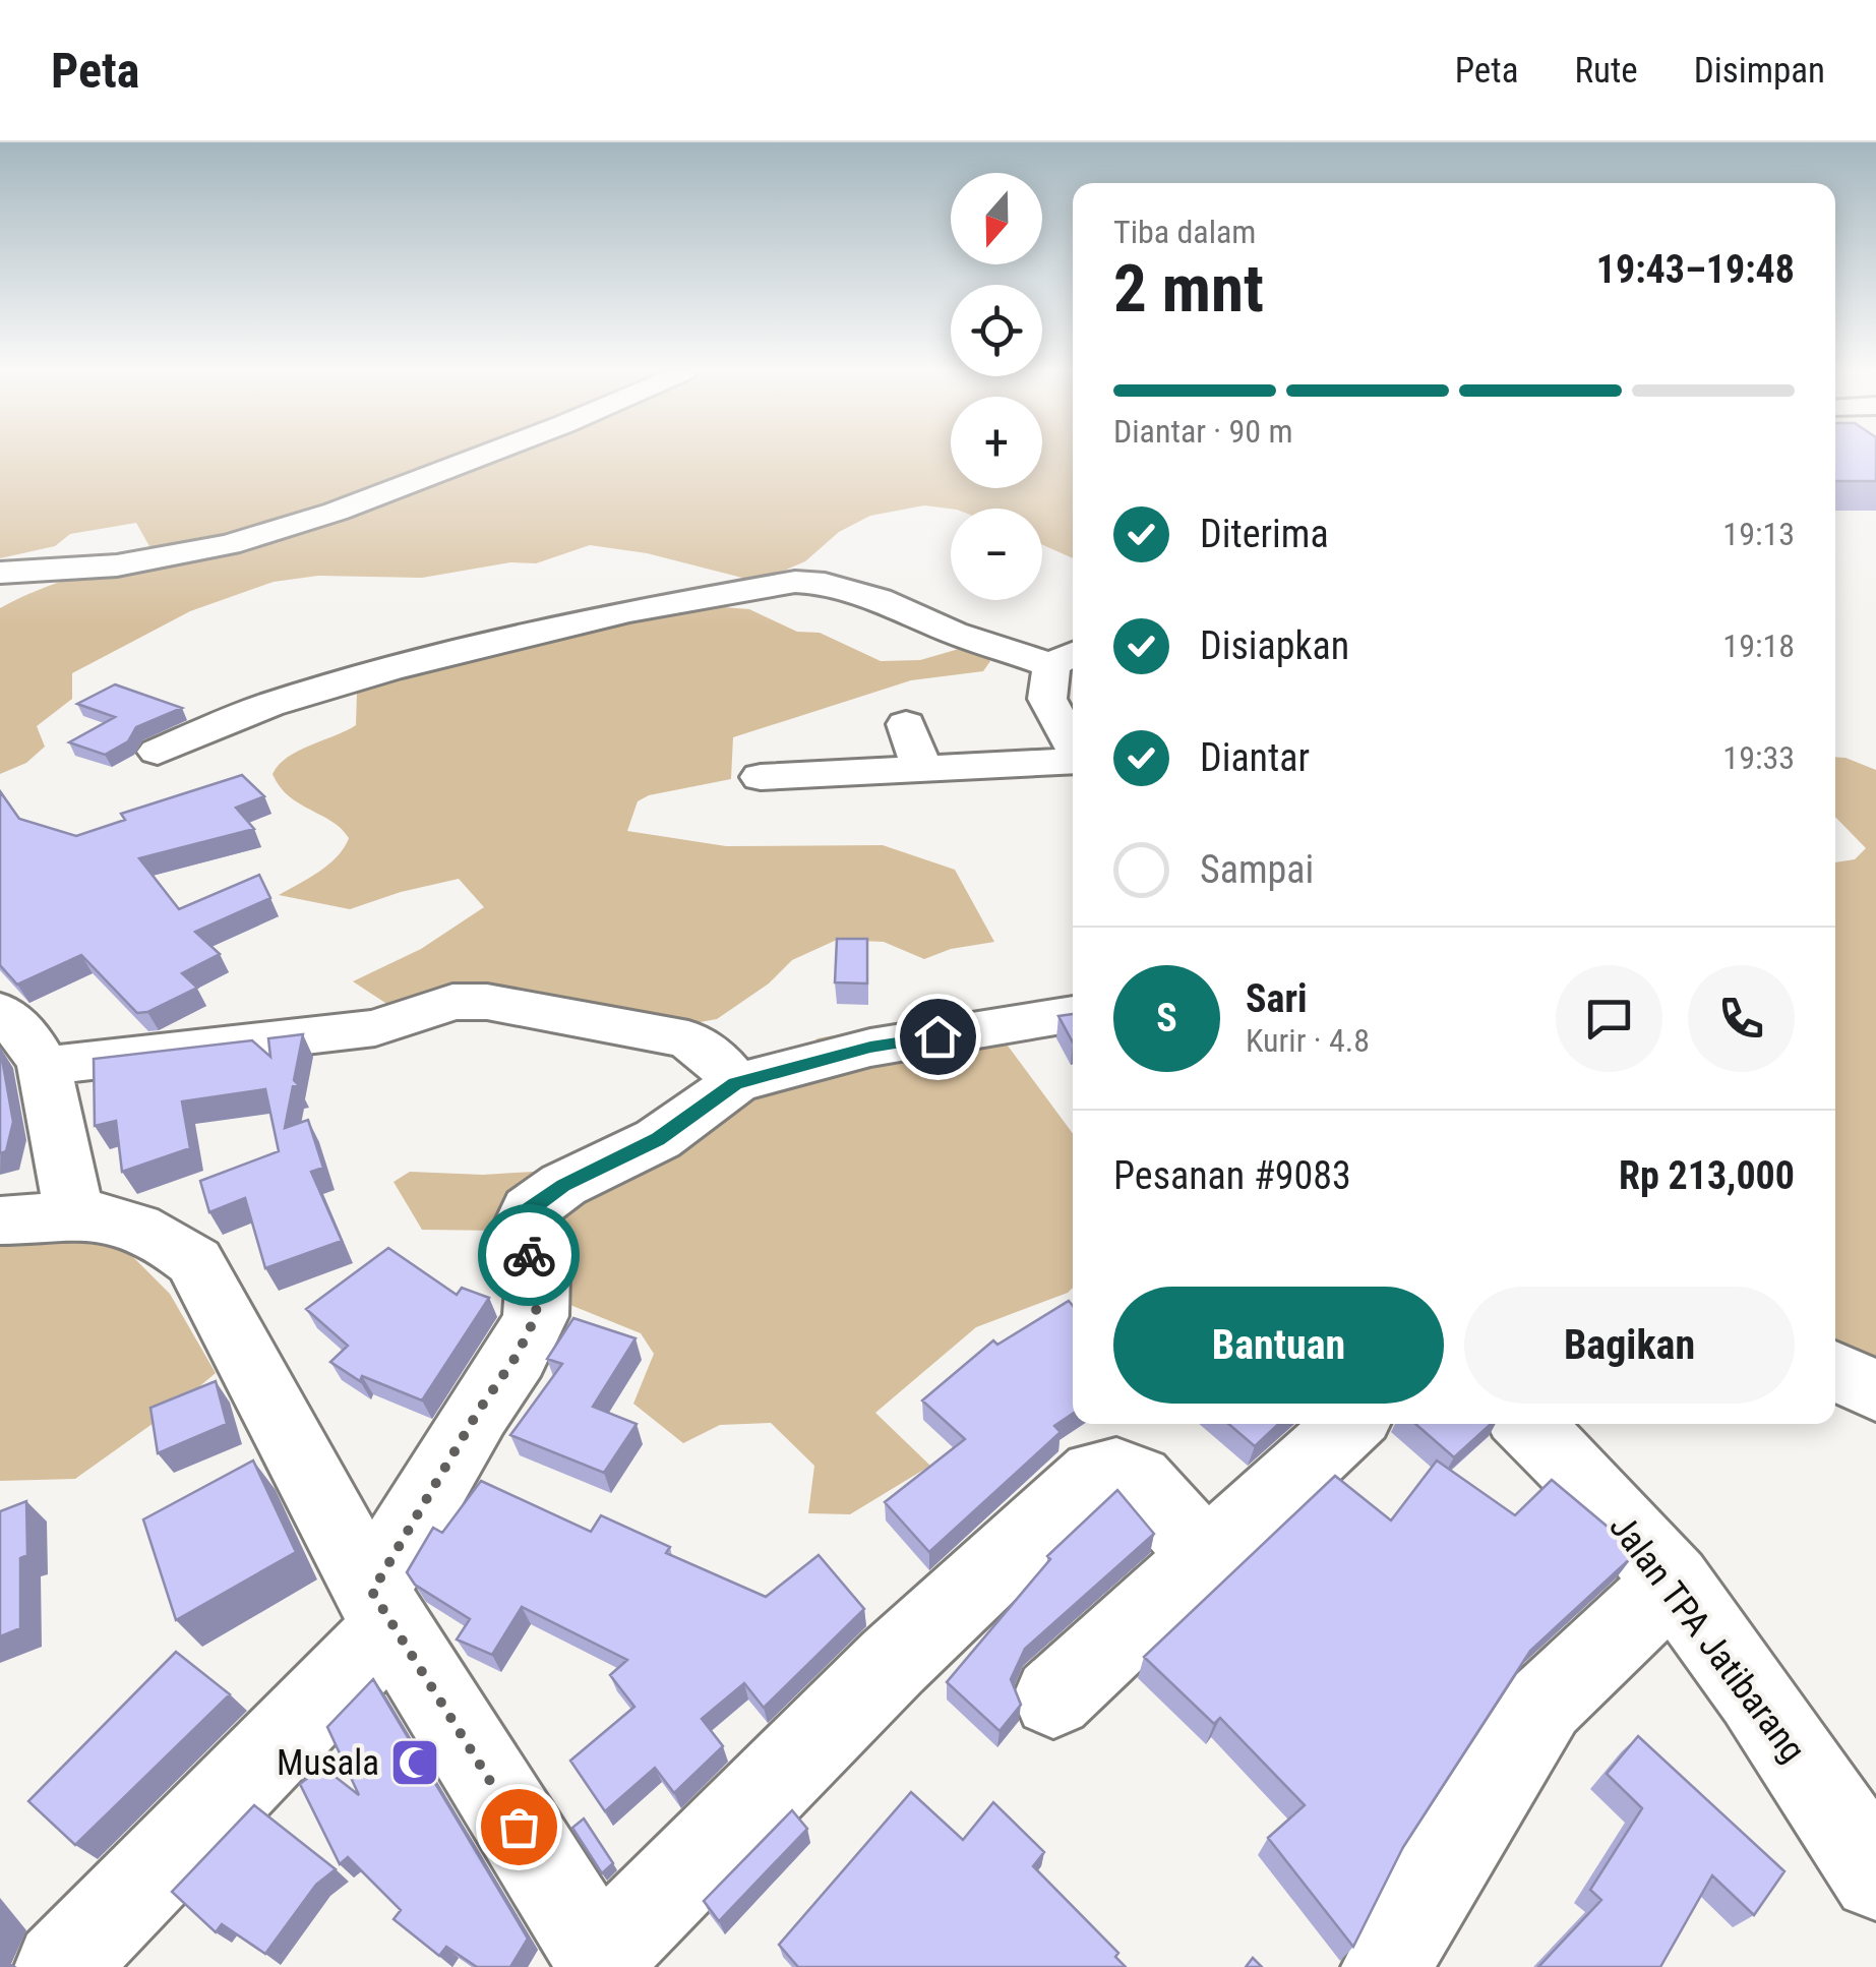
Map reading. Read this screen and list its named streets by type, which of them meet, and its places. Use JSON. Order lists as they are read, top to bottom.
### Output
{
  "streets": {
    "street": ["Jalan TPA Jatibarang"]
  },
  "places": {
    "mosque": ["Musala"]
  },
  "north": "bottom",
  "page": {
    "header": "Peta",
    "nav": ["Peta", "Rute", "Disimpan"],
    "map_buttons": ["+", "−"],
    "heading": ["2 mnt", "Tiba dalam", "19:43–19:48"],
    "panel": [
      "Sari",
      "Kurir · 4.8",
      "Pesanan #9083",
      "Rp 213,000"
    ],
    "bar": "Diantar · 90 m",
    "list": [
      ["Diterima", "19:13"],
      ["Disiapkan", "19:18"],
      ["Diantar", "19:33"],
      "Sampai"
    ],
    "round": "S",
    "buttons": ["Bantuan", "Bagikan"]
  }
}
